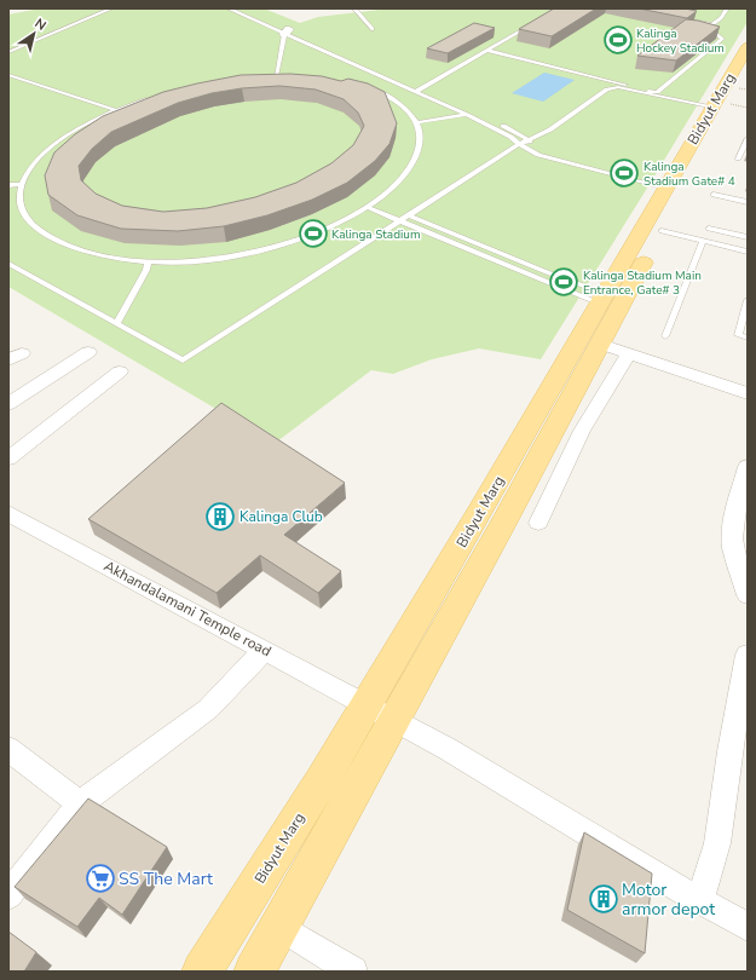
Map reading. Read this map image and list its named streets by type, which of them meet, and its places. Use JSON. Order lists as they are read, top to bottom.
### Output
{
  "streets": {
    "main road": ["Bidyut Marg"],
    "street": ["Akhandalamani Temple road"]
  },
  "crossings": [
    ["Bidyut Marg", "Akhandalamani Temple road"]
  ],
  "places": {
    "sports": [
      "Kalinga Hockey Stadium",
      "Kalinga Stadium Gate# 4",
      "Kalinga Stadium",
      "Kalinga Stadium Main Entrance, Gate# 3"
    ],
    "building": ["Kalinga Club", "Motor armor depot"],
    "supermarket": ["SS The Mart"]
  },
  "north": "top right"
}
